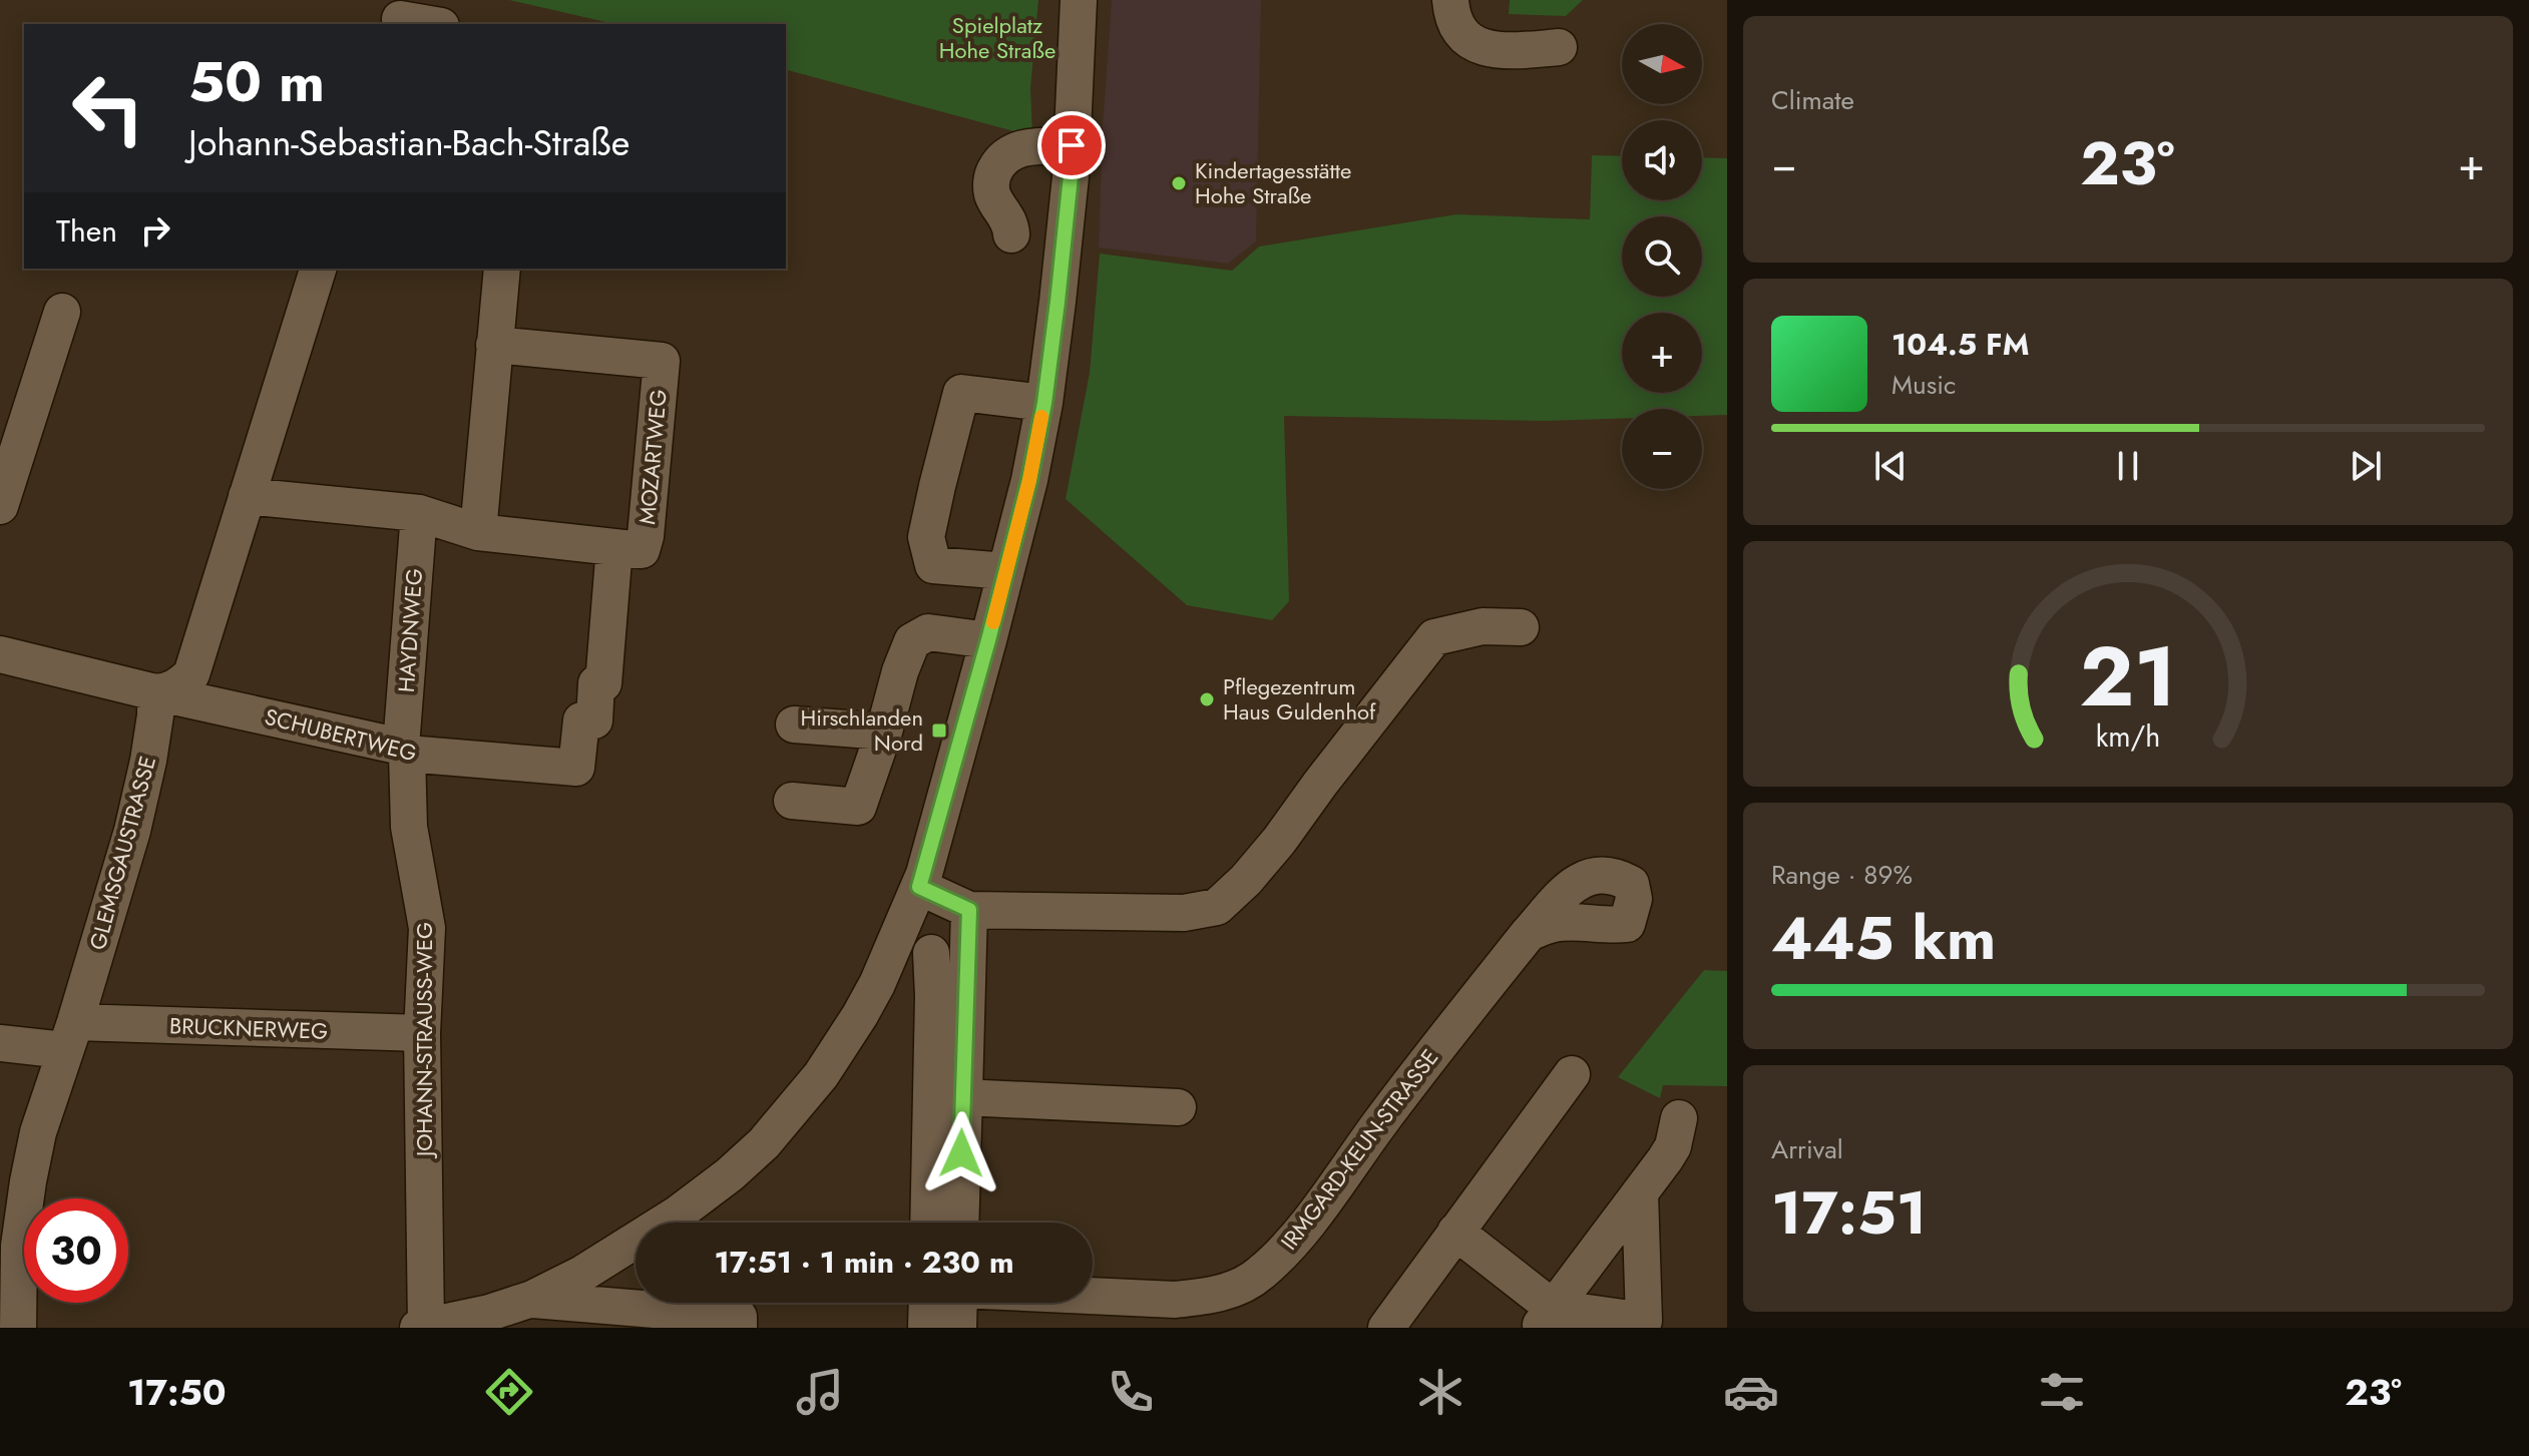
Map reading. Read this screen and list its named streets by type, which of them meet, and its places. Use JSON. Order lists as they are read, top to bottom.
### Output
{
  "streets": {
    "street": [
      "MOZARTWEG",
      "HAYDNWEG",
      "SCHUBERTWEG",
      "GLEMSGAUSTRASSE",
      "BRUCKNERWEG",
      "JOHANN-STRAUSS-WEG",
      "IRMGARD-KEUN-STRASSE"
    ]
  },
  "crossings": [
    ["MOZARTWEG", "HAYDNWEG"],
    ["MOZARTWEG", "SCHUBERTWEG"],
    ["HAYDNWEG", "SCHUBERTWEG"],
    ["HAYDNWEG", "JOHANN-STRAUSS-WEG"],
    ["SCHUBERTWEG", "GLEMSGAUSTRASSE"],
    ["SCHUBERTWEG", "JOHANN-STRAUSS-WEG"],
    ["GLEMSGAUSTRASSE", "BRUCKNERWEG"],
    ["BRUCKNERWEG", "JOHANN-STRAUSS-WEG"]
  ],
  "parks": ["Spielplatz Hohe Straße"],
  "places": {
    "other": ["Kindertagesstätte Hohe Straße", "Pflegezentrum Haus Guldenhof"],
    "transit": ["Hirschlanden Nord"]
  },
  "north": "right",
  "page": {
    "tile": [
      "Climate",
      ["Range · 89%", "445 km"],
      ["Arrival", "17:51"]
    ],
    "map_buttons": ["+", "−"],
    "turn": ["50 m", "Johann-Sebastian-Bach-Straße"],
    "heat": ["−", "23°", "+"],
    "then": "Then",
    "song": ["104.5 FM", "Music"],
    "limit": "30",
    "trip": "17:51 · 1 min · 230 m",
    "tabs": ["17:50", "23°"],
    "gauge": ["21", "km/h"]
  }
}
